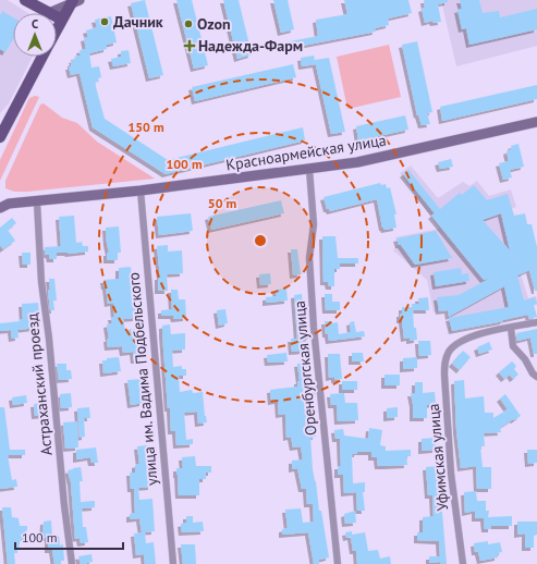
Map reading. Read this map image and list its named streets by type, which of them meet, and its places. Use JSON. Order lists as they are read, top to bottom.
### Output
{
  "streets": {
    "street": [
      "Красноармейская улица",
      "Оренбургская улица",
      "улица им. Вадима Подбельского",
      "Астраханский проезд",
      "Уфимская улица"
    ]
  },
  "crossings": [
    ["Красноармейская улица", "Оренбургская улица"],
    ["Красноармейская улица", "улица им. Вадима Подбельского"],
    ["Красноармейская улица", "Астраханский проезд"]
  ],
  "places": {
    "other": ["Дачник", "Ozon"],
    "health": ["Надежда-Фарм"]
  },
  "scale_bar": "100 m",
  "north": "top",
  "rings": ["150 m", "100 m", "50 m"]
}
